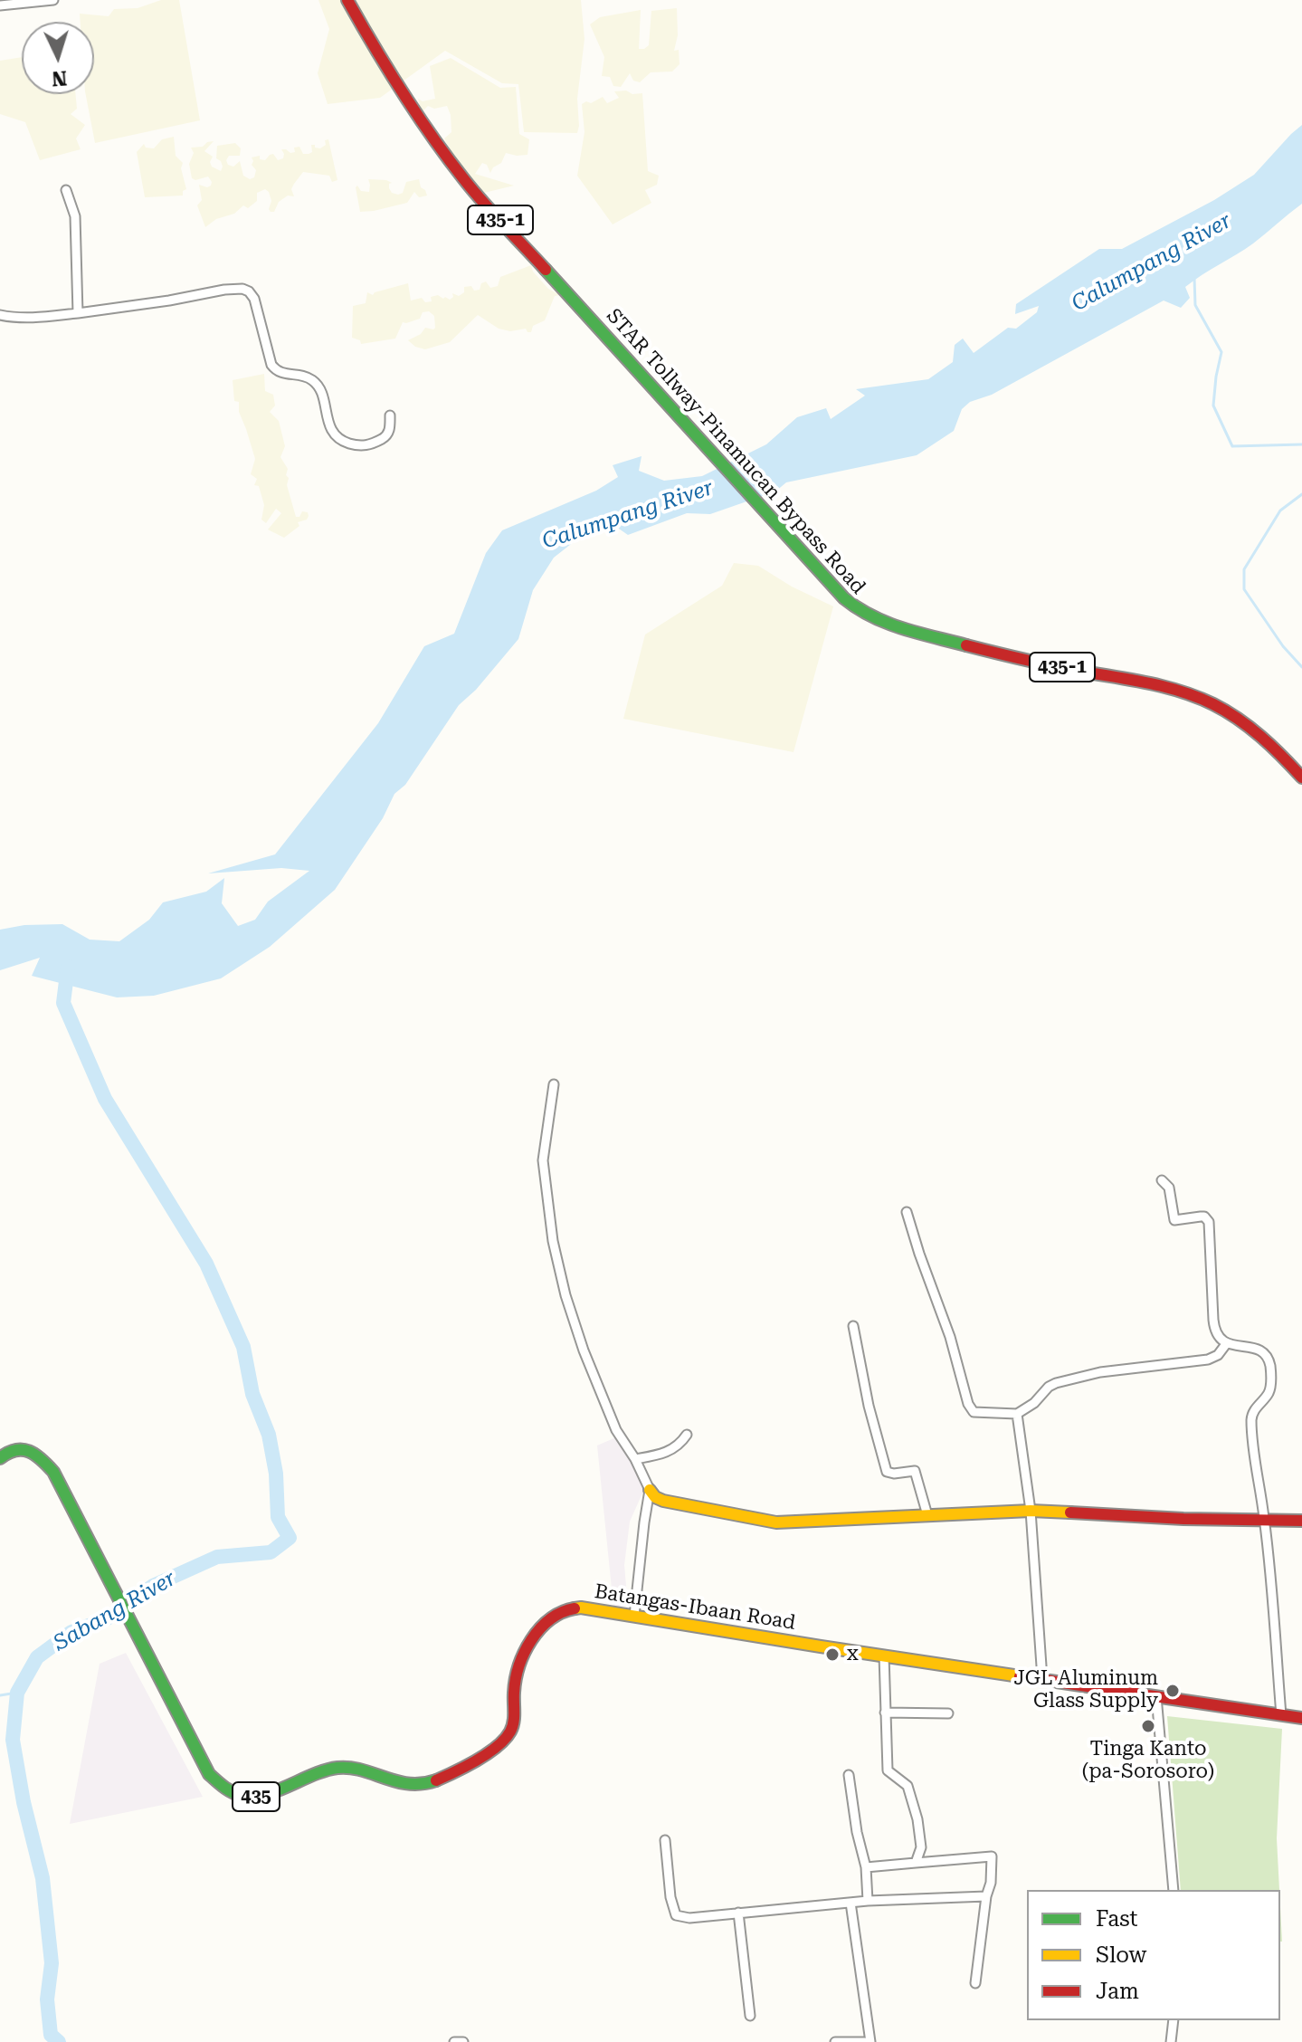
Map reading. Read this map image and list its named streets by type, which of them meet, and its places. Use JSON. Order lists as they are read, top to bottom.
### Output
{
  "streets": {
    "main road": [
      "435-1",
      "STAR Tollway-Pinamucan Bypass Road",
      "Batangas-Ibaan Road",
      "435"
    ]
  },
  "water": ["Calumpang River", "Sabang River"],
  "places": ["x", "JGL Aluminum Glass Supply", "Tinga Kanto (pa-Sorosoro)"],
  "legend": ["Fast", "Slow", "Jam"],
  "north": "bottom"
}
